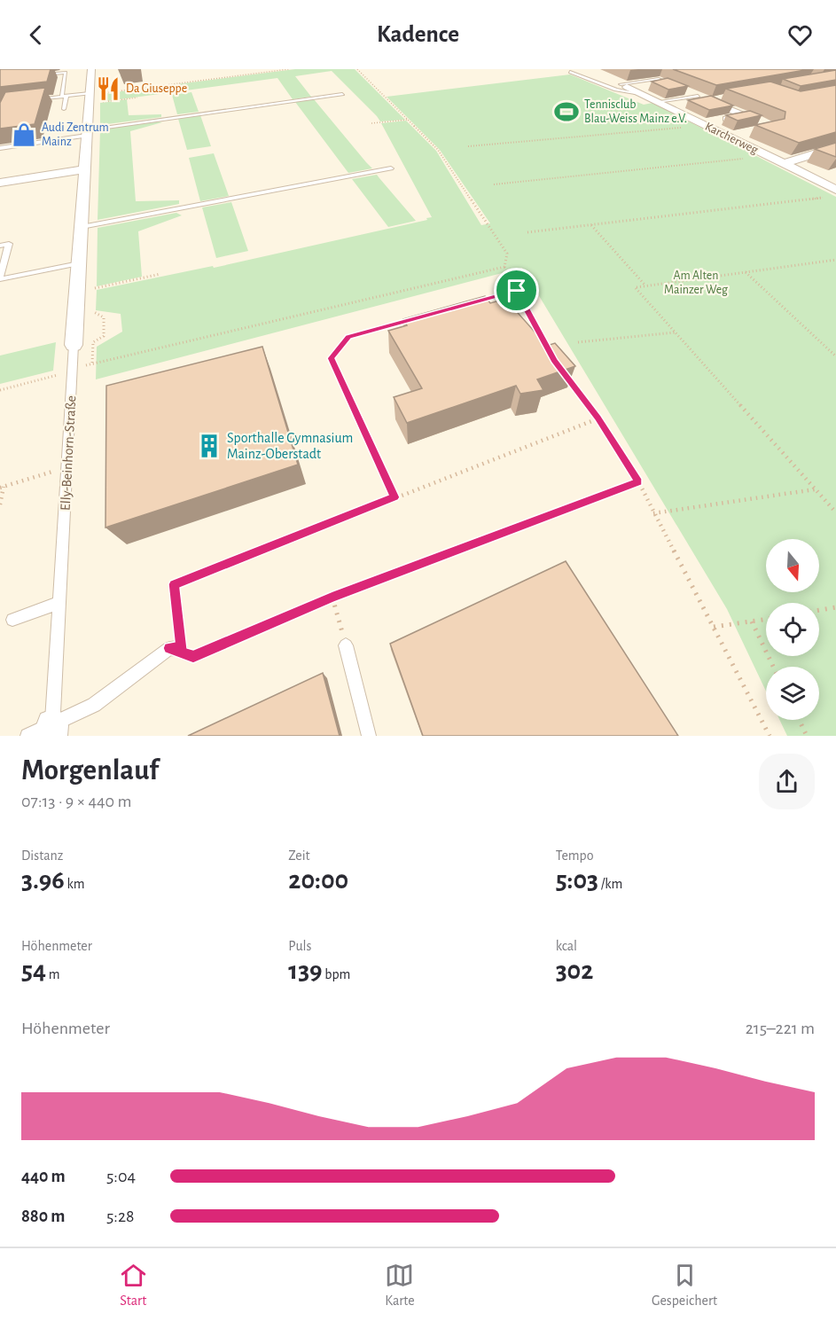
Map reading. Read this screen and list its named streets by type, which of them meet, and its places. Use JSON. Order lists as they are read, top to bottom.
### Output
{
  "streets": {
    "street": ["Karcherweg", "Elly-Beinhorn-Straße"]
  },
  "parks": ["Am Alten Mainzer Weg"],
  "places": {
    "restaurant": ["Da Giuseppe"],
    "sports": ["Tennisclub Blau-Weiss Mainz e.V."],
    "shop": ["Audi Zentrum Mainz"],
    "building": ["Sporthalle Gymnasium Mainz-Oberstadt"]
  },
  "north": "bottom",
  "page": {
    "header": "Kadence",
    "heading": ["Morgenlauf", "07:13 · 9 × 440 m"],
    "stats": [
      ["Distanz", "3.96 km"],
      ["Zeit", "20:00"],
      ["Tempo", "5:03 /km"],
      ["Höhenmeter", "54 m"],
      ["Puls", "139 bpm"],
      ["kcal", "302"]
    ],
    "chart": ["Höhenmeter", "215–221 m"],
    "list": [
      {
        "name": "440 m",
        "note": "5:04"
      },
      {
        "name": "880 m",
        "note": "5:28"
      }
    ],
    "tabs": ["Start", "Karte", "Gespeichert"]
  }
}
